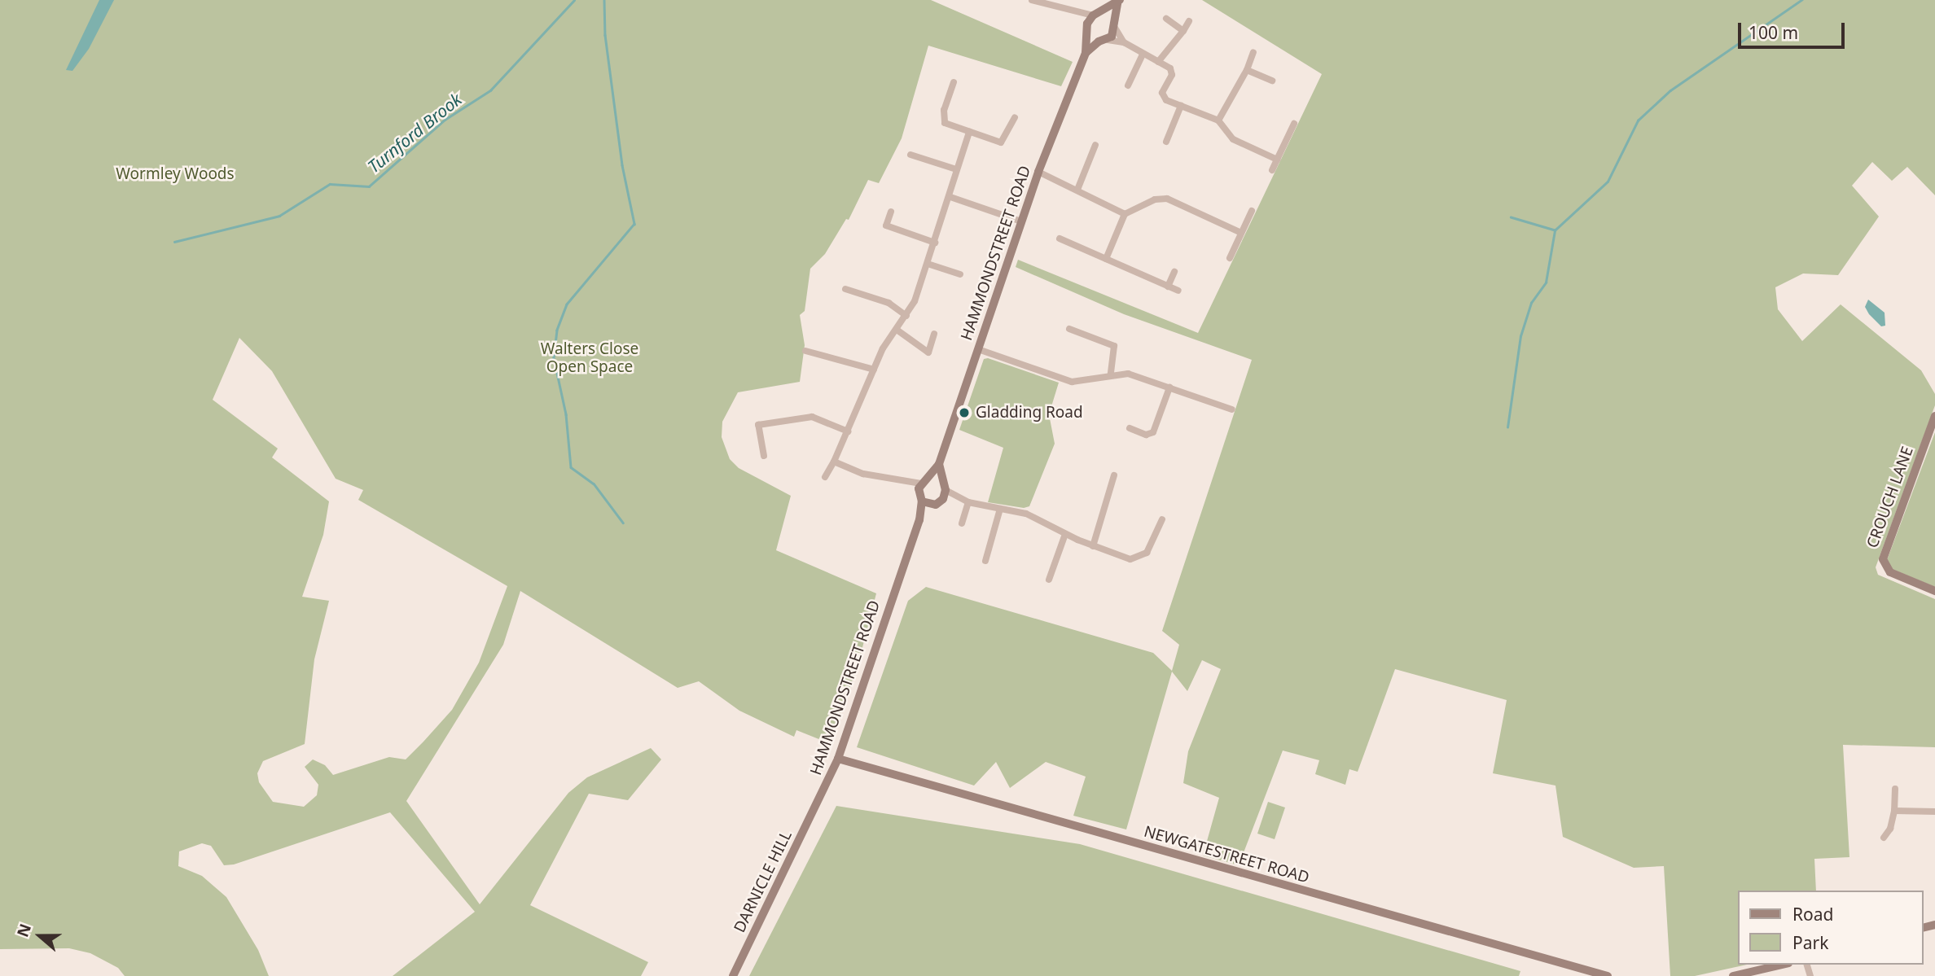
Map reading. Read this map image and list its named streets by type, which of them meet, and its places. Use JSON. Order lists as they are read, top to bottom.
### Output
{
  "streets": {
    "street": [
      "HAMMONDSTREET ROAD",
      "CROUCH LANE",
      "NEWGATESTREET ROAD",
      "DARNICLE HILL"
    ]
  },
  "crossings": [
    ["HAMMONDSTREET ROAD", "NEWGATESTREET ROAD"],
    ["HAMMONDSTREET ROAD", "DARNICLE HILL"]
  ],
  "water": ["Turnford Brook"],
  "parks": ["Wormley Woods", "Walters Close Open Space"],
  "places": ["Gladding Road"],
  "legend": ["Road", "Park"],
  "scale_bar": "100 m",
  "north": "left"
}
